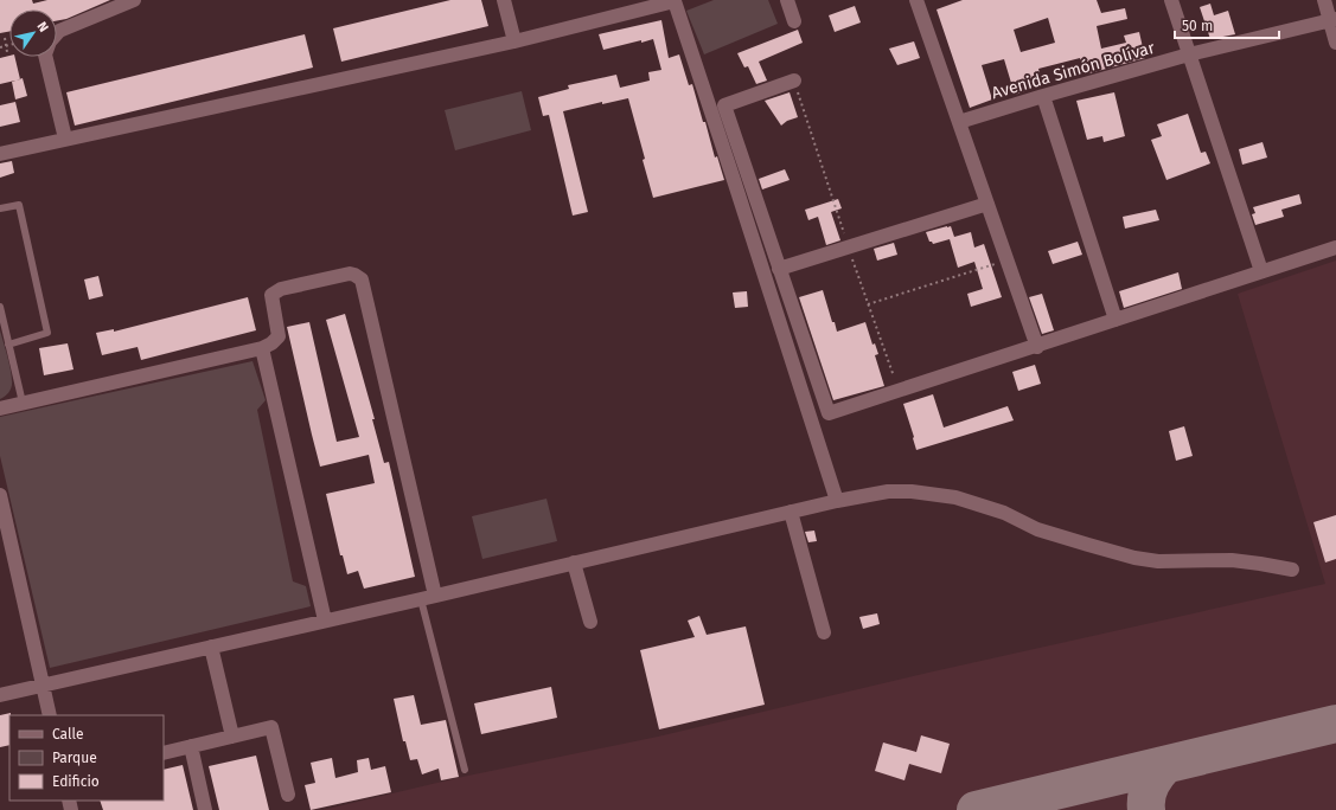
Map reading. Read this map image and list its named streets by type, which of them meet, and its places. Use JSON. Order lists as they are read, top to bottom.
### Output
{
  "streets": {
    "street": ["Avenida Simón Bolívar"]
  },
  "legend": ["Calle", "Parque", "Edificio"],
  "scale_bar": "50 m",
  "north": "top right"
}
